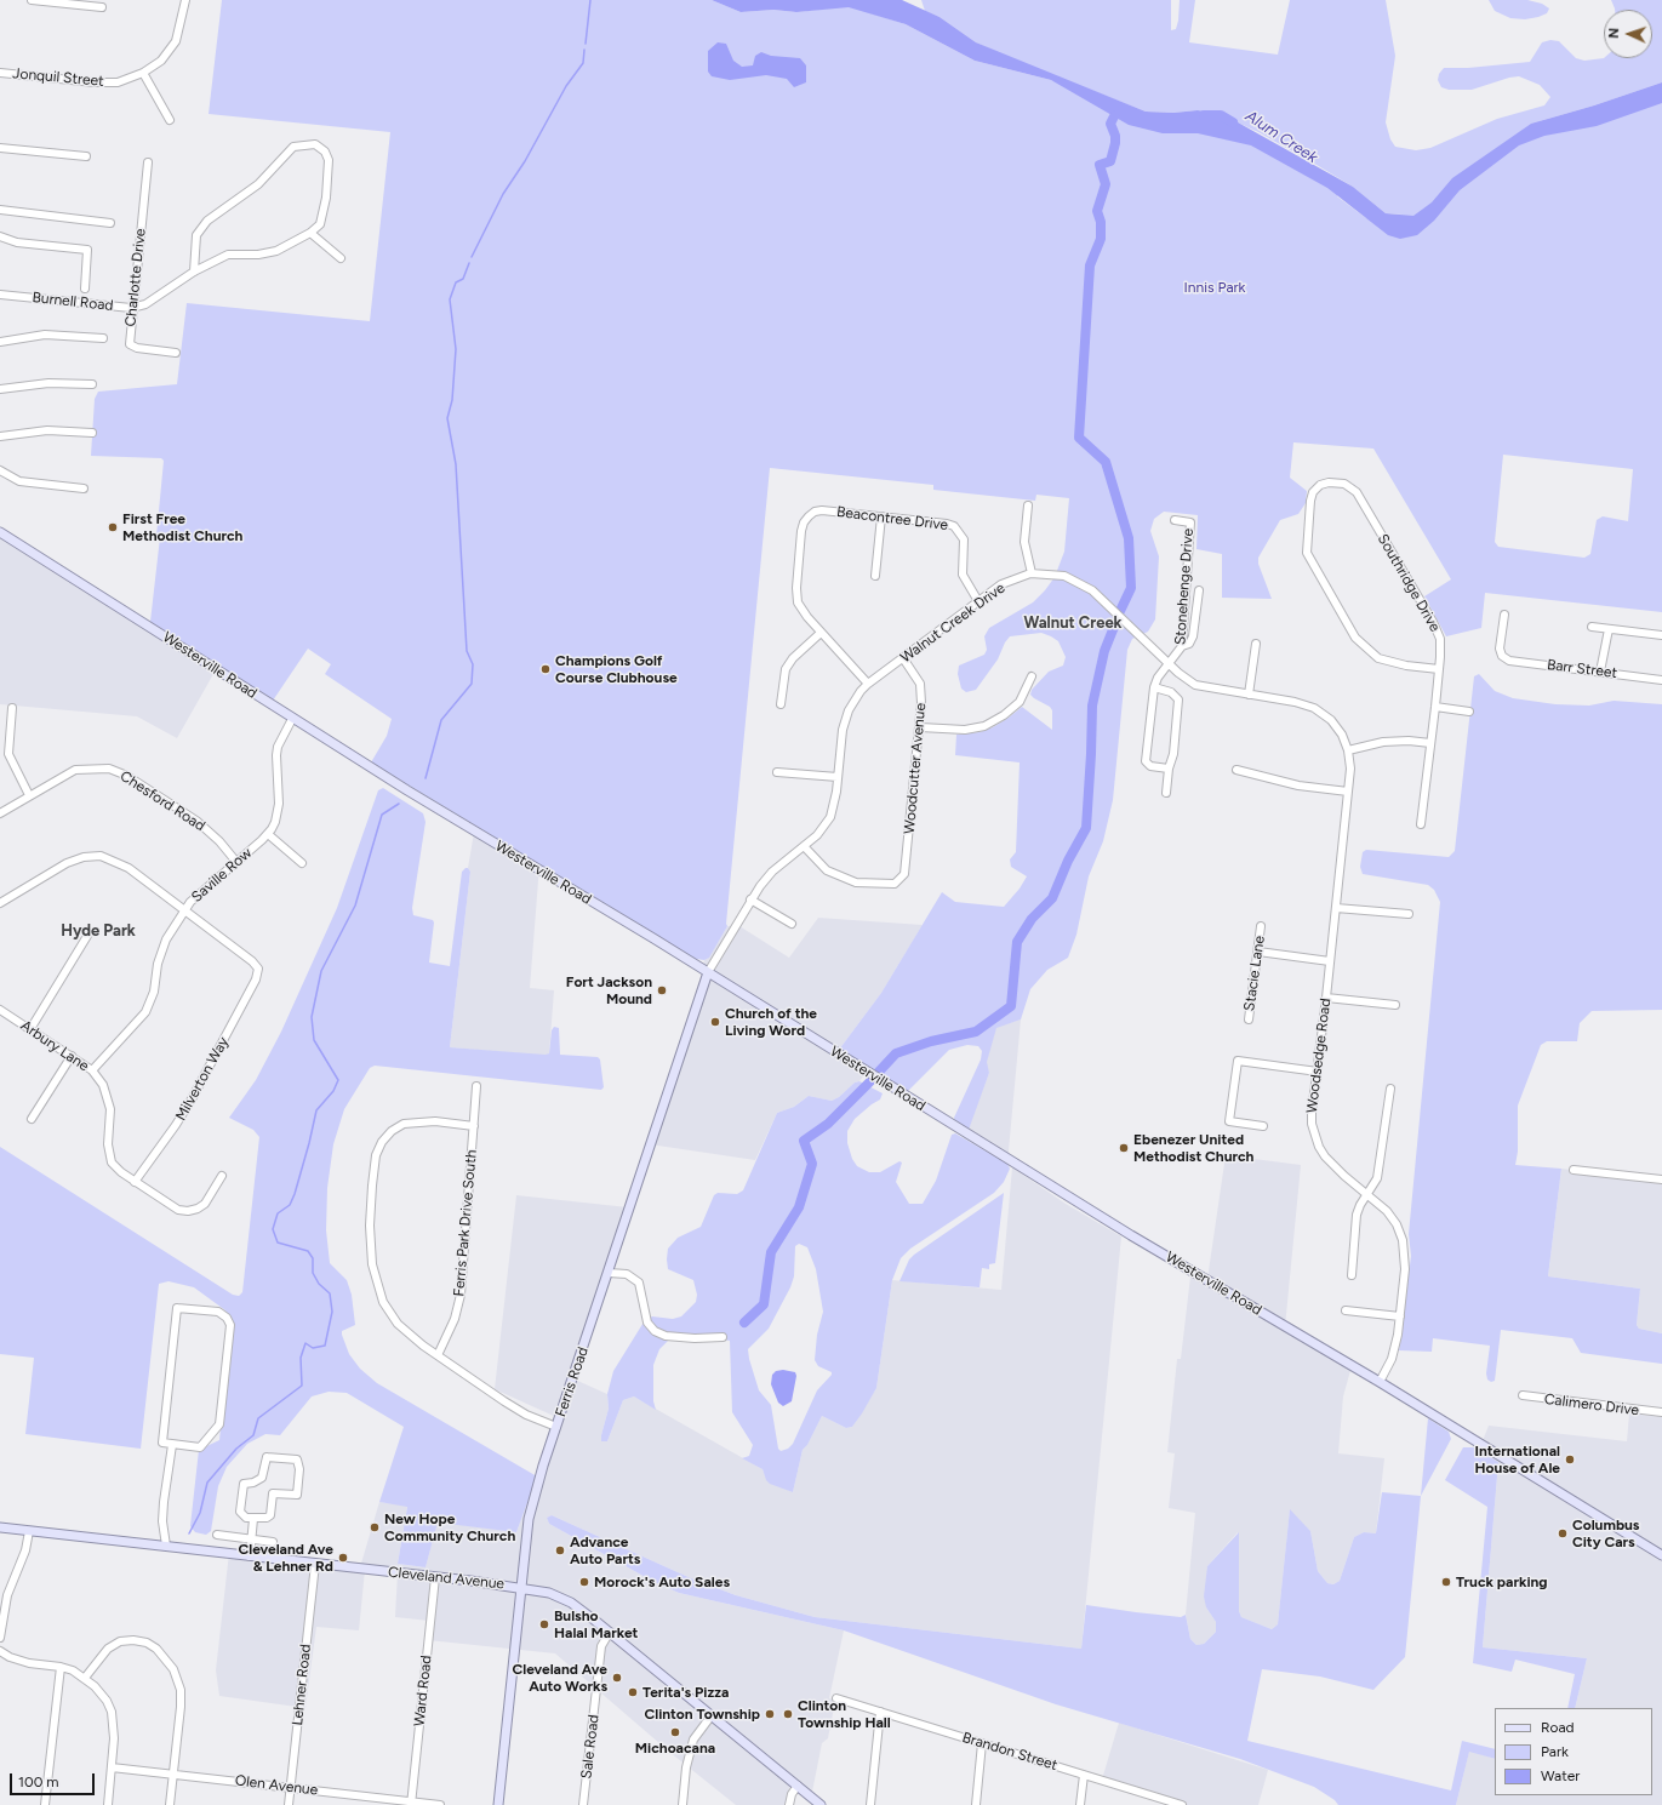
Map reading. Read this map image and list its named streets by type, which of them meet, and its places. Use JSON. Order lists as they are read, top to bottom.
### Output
{
  "streets": {
    "main road": ["Westerville Road", "Ferris Road", "Cleveland Avenue"],
    "street": [
      "Jonquil Street",
      "Charlotte Drive",
      "Burnell Road",
      "Beacontree Drive",
      "Southridge Drive",
      "Stonehenge Drive",
      "Walnut Creek Drive",
      "Barr Street",
      "Woodcutter Avenue",
      "Chesford Road",
      "Saville Row",
      "Stacie Lane",
      "Arbury Lane",
      "Woodsedge Road",
      "Milverton Way",
      "Ferris Park Drive South",
      "Calimero Drive",
      "Lehner Road",
      "Ward Road",
      "Sale Road",
      "Brandon Street",
      "Olen Avenue"
    ]
  },
  "crossings": [
    ["Charlotte Drive", "Burnell Road"],
    ["Beacontree Drive", "Walnut Creek Drive"],
    ["Stonehenge Drive", "Walnut Creek Drive"],
    ["Walnut Creek Drive", "Westerville Road"],
    ["Walnut Creek Drive", "Woodcutter Avenue"],
    ["Walnut Creek Drive", "Woodsedge Road"],
    ["Walnut Creek Drive", "Ferris Road"],
    ["Westerville Road", "Saville Row"],
    ["Westerville Road", "Woodsedge Road"],
    ["Westerville Road", "Ferris Road"],
    ["Chesford Road", "Saville Row"],
    ["Saville Row", "Arbury Lane"],
    ["Saville Row", "Milverton Way"],
    ["Arbury Lane", "Milverton Way"],
    ["Ferris Road", "Cleveland Avenue"],
    ["Cleveland Avenue", "Lehner Road"],
    ["Cleveland Avenue", "Ward Road"],
    ["Cleveland Avenue", "Sale Road"],
    ["Lehner Road", "Olen Avenue"],
    ["Ward Road", "Olen Avenue"]
  ],
  "districts": ["Walnut Creek", "Hyde Park"],
  "water": ["Alum Creek"],
  "parks": ["Innis Park"],
  "places": [
    "First Free Methodist Church",
    "Champions Golf Course Clubhouse",
    "Fort Jackson Mound",
    "Church of the Living Word",
    "Ebenezer United Methodist Church",
    "International House of Ale",
    "New Hope Community Church",
    "Columbus City Cars",
    "Advance Auto Parts",
    "Cleveland Ave & Lehner Rd",
    "Morock's Auto Sales",
    "Truck parking",
    "Bulsho Halal Market",
    "Cleveland Ave Auto Works",
    "Terita's Pizza",
    "Clinton Township",
    "Clinton Township Hall",
    "Michoacana"
  ],
  "legend": ["Road", "Park", "Water"],
  "scale_bar": "100 m",
  "north": "left"
}
